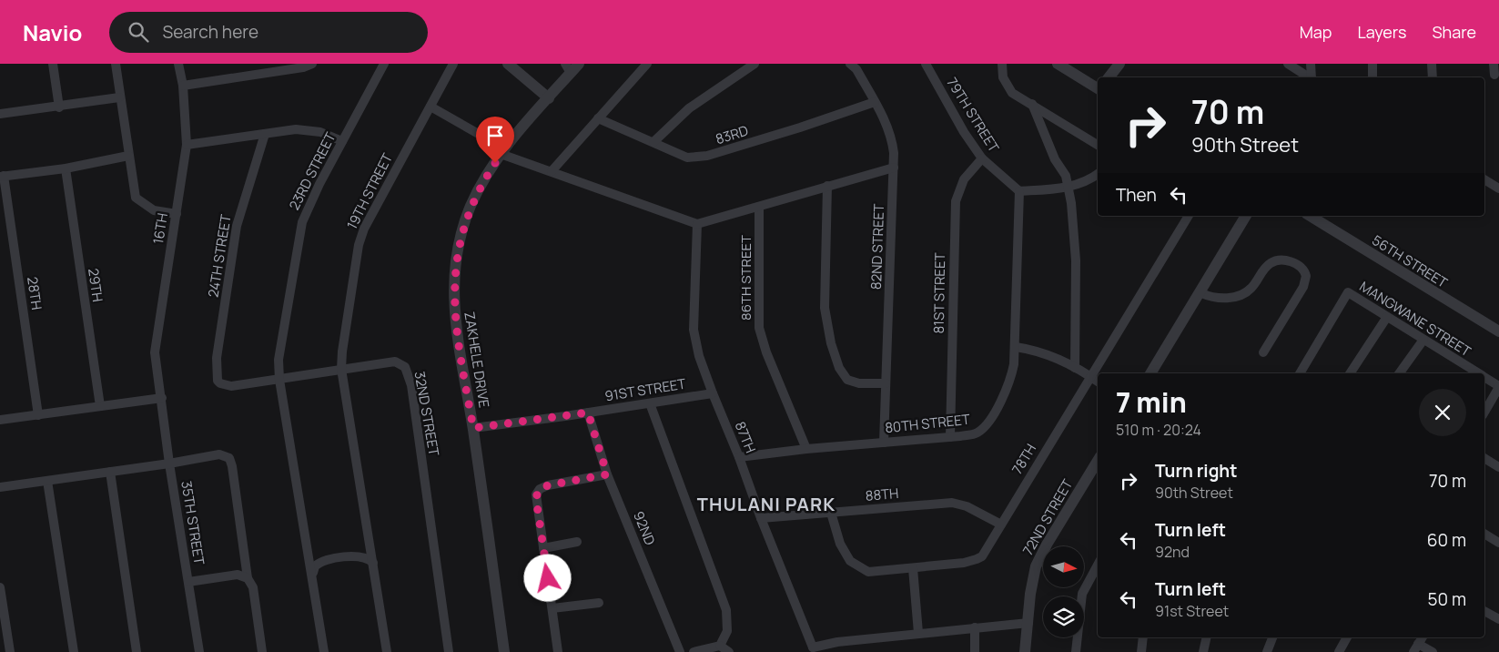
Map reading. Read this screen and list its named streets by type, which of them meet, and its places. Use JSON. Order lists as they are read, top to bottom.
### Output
{
  "streets": {
    "street": [
      "79TH STREET",
      "83RD",
      "23RD STREET",
      "19TH STREET",
      "16TH",
      "82ND STREET",
      "24TH STREET",
      "56TH STREET",
      "86TH STREET",
      "29TH",
      "28TH",
      "81ST STREET",
      "MANGWANE STREET",
      "ZAKHELE DRIVE",
      "91ST STREET",
      "32ND STREET",
      "80TH STREET",
      "87TH",
      "78TH",
      "88TH",
      "72ND STREET",
      "35TH STREET",
      "92ND"
    ]
  },
  "crossings": [
    ["79TH STREET", "81ST STREET"],
    ["79TH STREET", "80TH STREET"],
    ["83RD", "82ND STREET"],
    ["23RD STREET", "32ND STREET"],
    ["19TH STREET", "32ND STREET"],
    ["16TH", "35TH STREET"],
    ["82ND STREET", "80TH STREET"],
    ["24TH STREET", "32ND STREET"],
    ["86TH STREET", "80TH STREET"],
    ["81ST STREET", "80TH STREET"],
    ["ZAKHELE DRIVE", "91ST STREET"],
    ["91ST STREET", "87TH"],
    ["91ST STREET", "92ND"],
    ["80TH STREET", "87TH"],
    ["87TH", "88TH"],
    ["78TH", "88TH"]
  ],
  "districts": ["THULANI PARK"],
  "north": "right",
  "page": {
    "header": "Navio",
    "search": "Search here",
    "nav": ["Map", "Layers", "Share"],
    "turn": ["70 m", "90th Street"],
    "then": "Then",
    "heading": ["7 min", "510 m · 20:24"],
    "list": [
      {
        "name": "Turn right",
        "note": "90th Street",
        "value": "70 m"
      },
      {
        "name": "Turn left",
        "note": "92nd",
        "value": "60 m"
      },
      {
        "name": "Turn left",
        "note": "91st Street",
        "value": "50 m"
      }
    ]
  }
}
